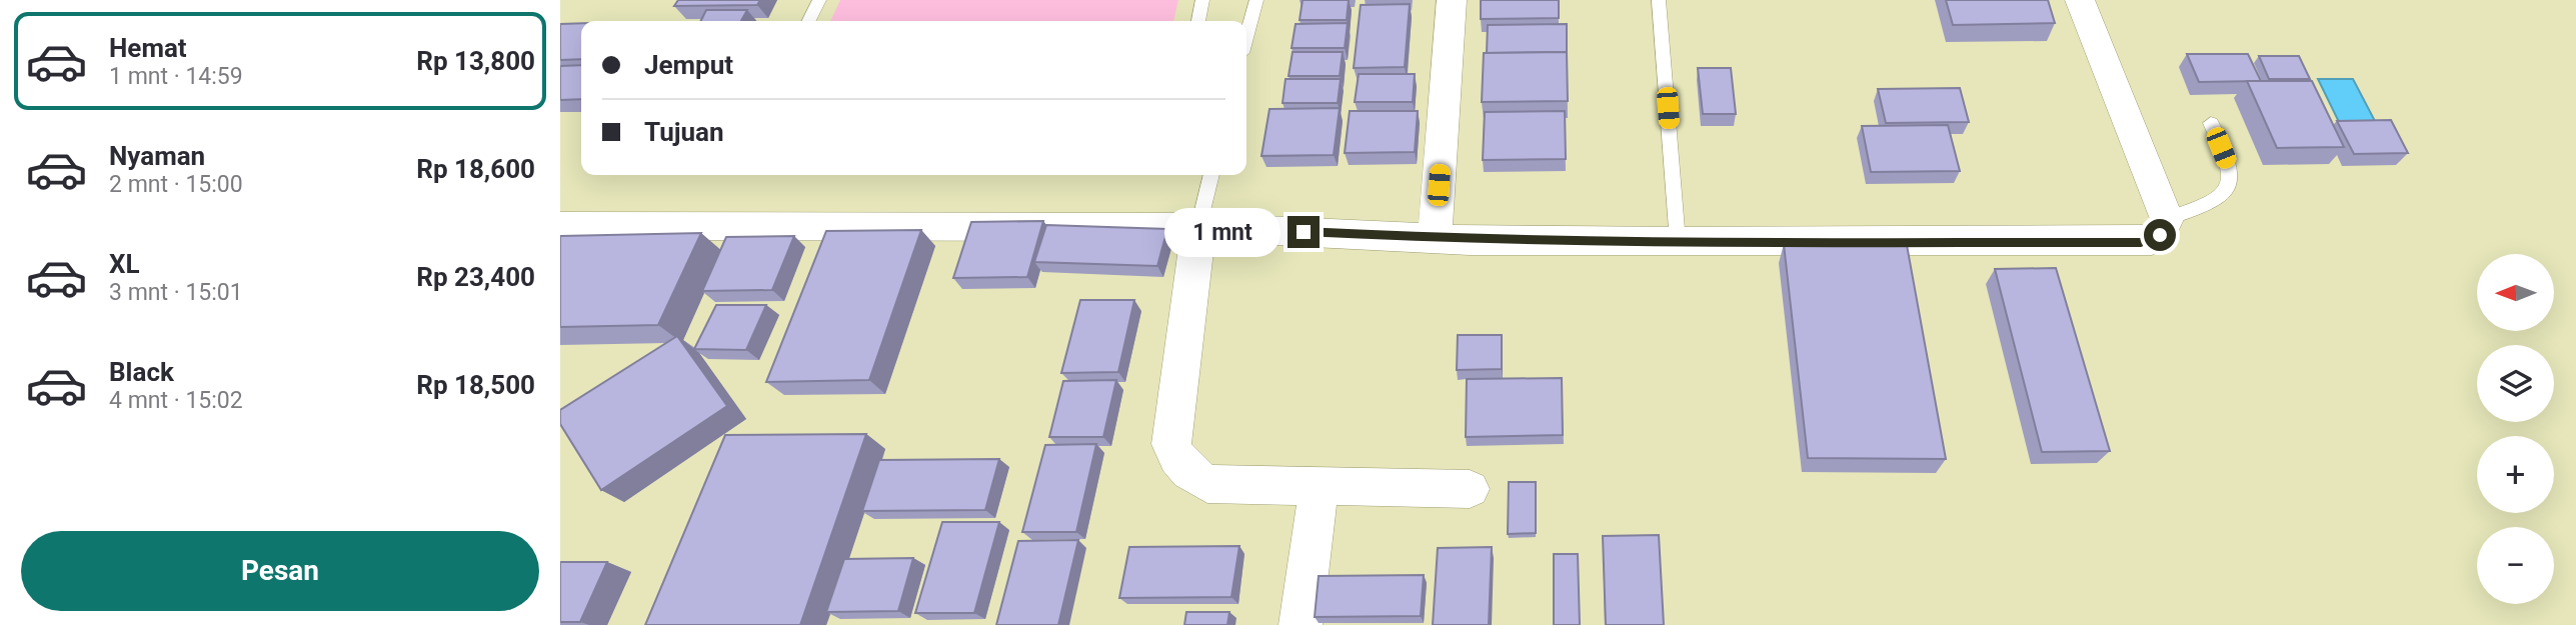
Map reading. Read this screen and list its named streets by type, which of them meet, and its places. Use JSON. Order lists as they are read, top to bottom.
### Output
{
  "north": "left",
  "page": {
    "list": [
      {
        "name": "Hemat",
        "note": "1 mnt · 14:59",
        "value": "Rp 13,800"
      },
      {
        "name": "Nyaman",
        "note": "2 mnt · 15:00",
        "value": "Rp 18,600"
      },
      {
        "name": "XL",
        "note": "3 mnt · 15:01",
        "value": "Rp 23,400"
      },
      {
        "name": "Black",
        "note": "4 mnt · 15:02",
        "value": "Rp 18,500"
      }
    ],
    "banner": ["Jemput", "Tujuan"],
    "bubble": "1 mnt",
    "map_buttons": ["+", "−"],
    "buttons": "Pesan"
  }
}
